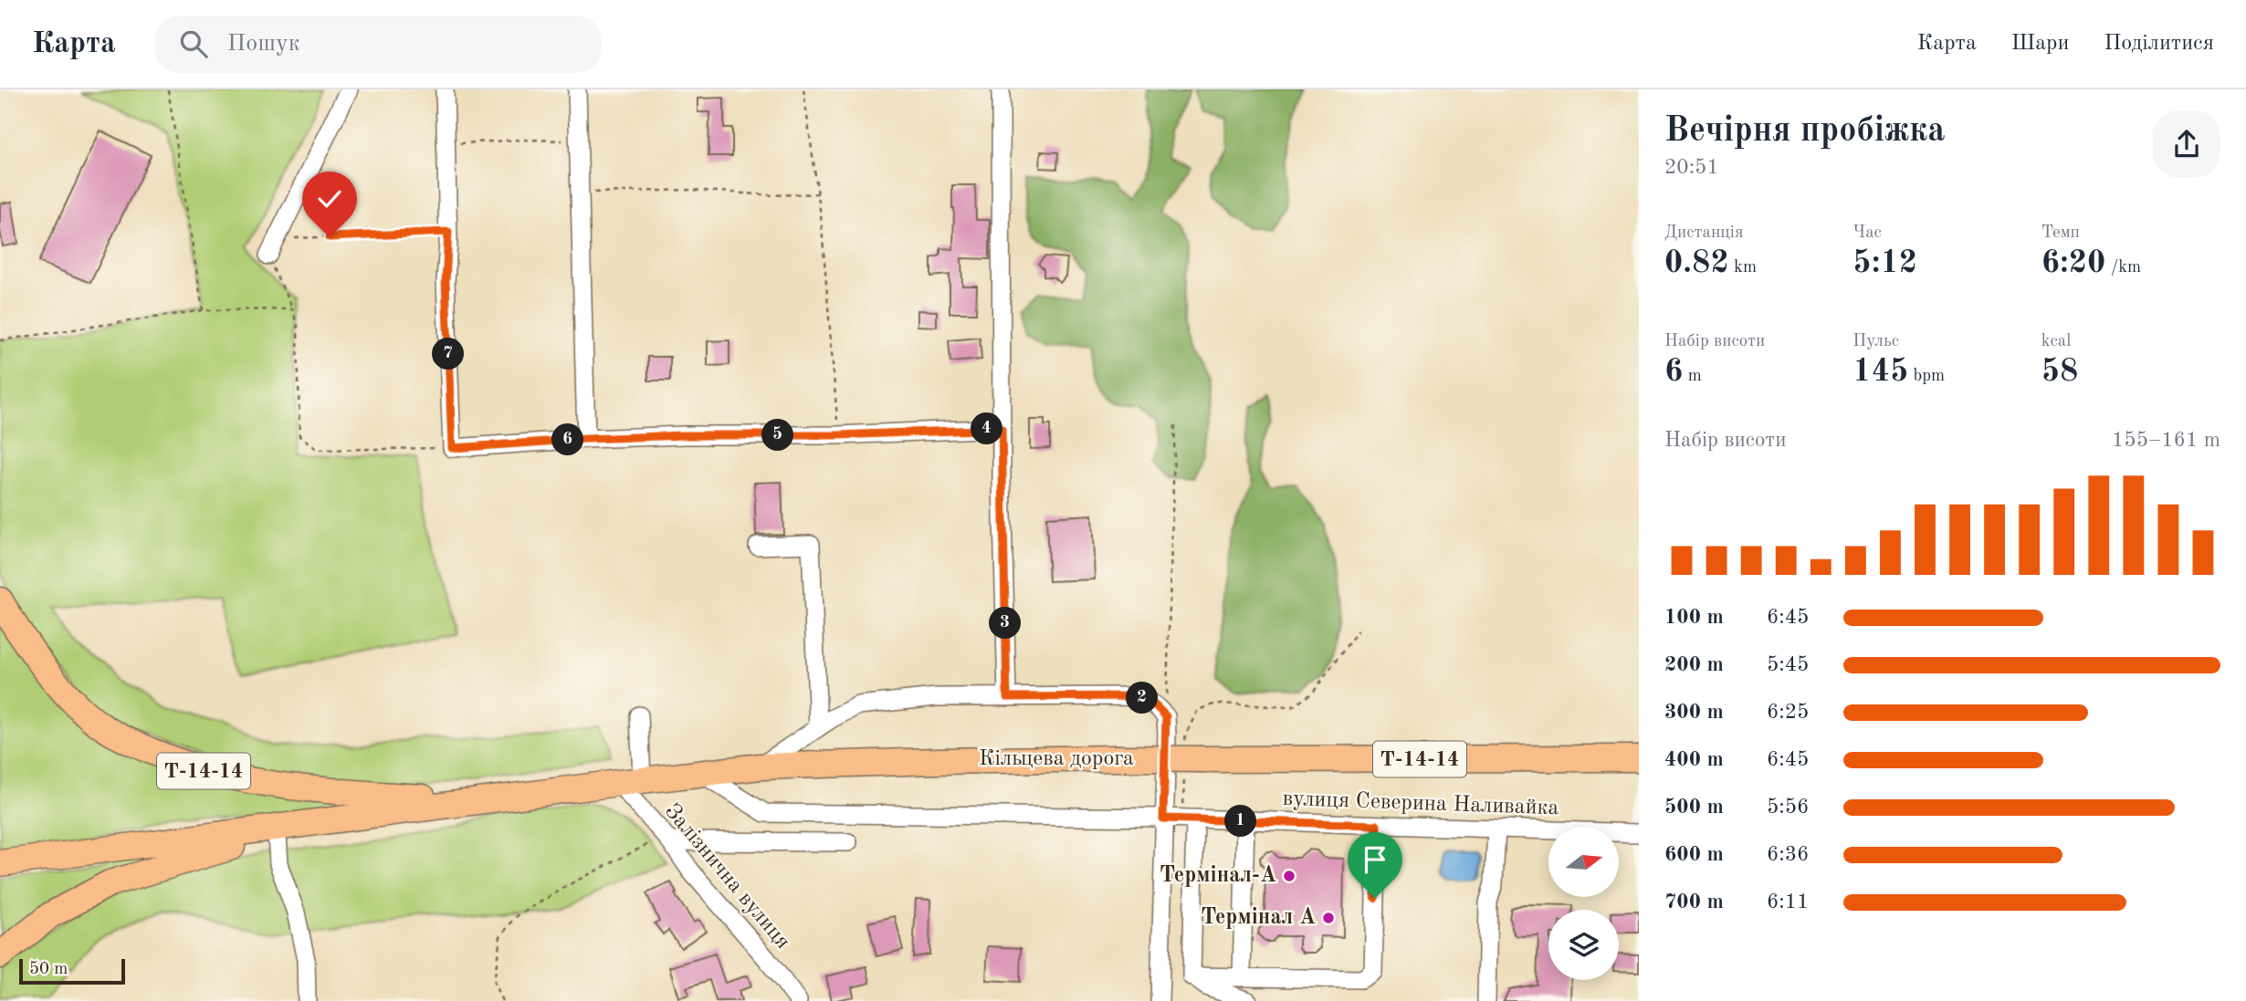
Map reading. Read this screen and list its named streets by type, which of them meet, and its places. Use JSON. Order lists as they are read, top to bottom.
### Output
{
  "streets": {
    "highway": ["Кільцева дорога", "Т-14-14"],
    "street": ["вулиця Северина Наливайка", "Залізнична вулиця"]
  },
  "crossings": [
    ["Кільцева дорога", "Т-14-14"],
    ["Кільцева дорога", "вулиця Северина Наливайка"],
    ["Кільцева дорога", "Залізнична вулиця"]
  ],
  "places": ["Термінал-А", "Термінал А"],
  "scale_bar": "50 m",
  "north": "right",
  "page": {
    "header": "Карта",
    "search": "Пошук",
    "nav": ["Карта", "Шари", "Поділитися"],
    "heading": ["Вечірня пробіжка", "20:51"],
    "stats": [
      ["Дистанція", "0.82 km"],
      ["Час", "5:12"],
      ["Темп", "6:20 /km"],
      ["Набір висоти", "6 m"],
      ["Пульс", "145 bpm"],
      ["kcal", "58"]
    ],
    "pins": [
      "7",
      "4",
      "5",
      "6",
      "3",
      "2",
      "1"
    ],
    "chart": ["Набір висоти", "155–161 m"],
    "list": [
      {
        "name": "100 m",
        "note": "6:45"
      },
      {
        "name": "200 m",
        "note": "5:45"
      },
      {
        "name": "300 m",
        "note": "6:25"
      },
      {
        "name": "400 m",
        "note": "6:45"
      },
      {
        "name": "500 m",
        "note": "5:56"
      },
      {
        "name": "600 m",
        "note": "6:36"
      },
      {
        "name": "700 m",
        "note": "6:11"
      }
    ],
    "scale": "50 m"
  }
}
